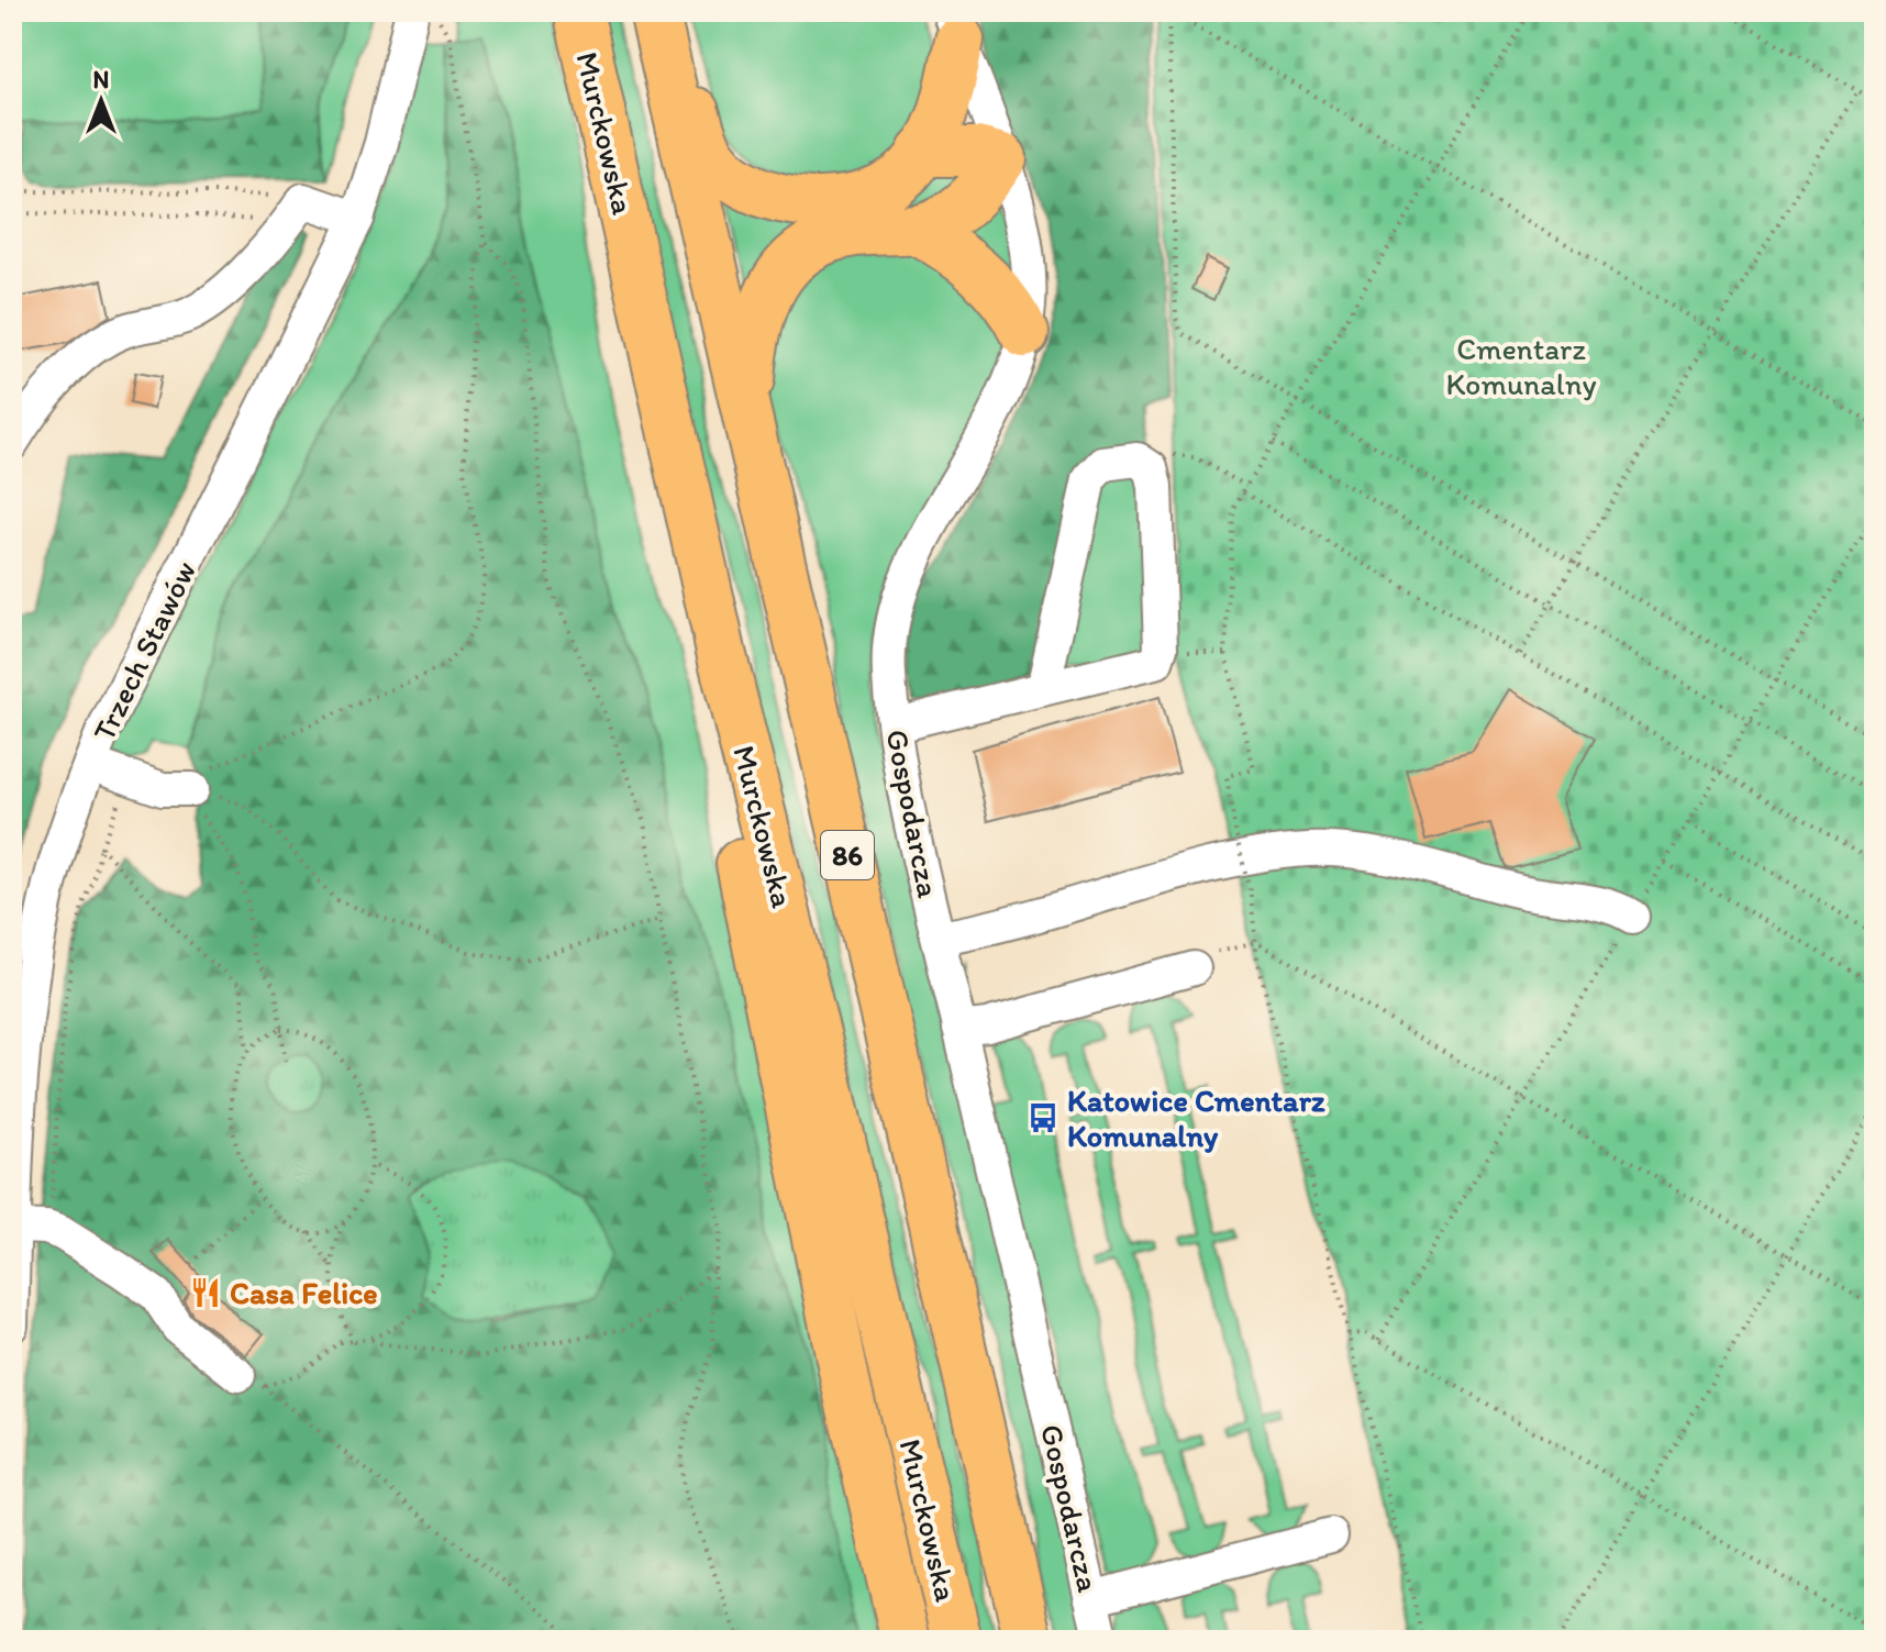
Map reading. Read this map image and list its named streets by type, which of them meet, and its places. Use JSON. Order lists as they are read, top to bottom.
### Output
{
  "streets": {
    "highway": ["Murckowska", "86"],
    "street": ["Trzech Stawów", "Gospodarcza"]
  },
  "parks": ["Cmentarz Komunalny"],
  "places": {
    "bus stop": ["Katowice Cmentarz Komunalny"],
    "restaurant": ["Casa Felice"]
  },
  "north": "top"
}
